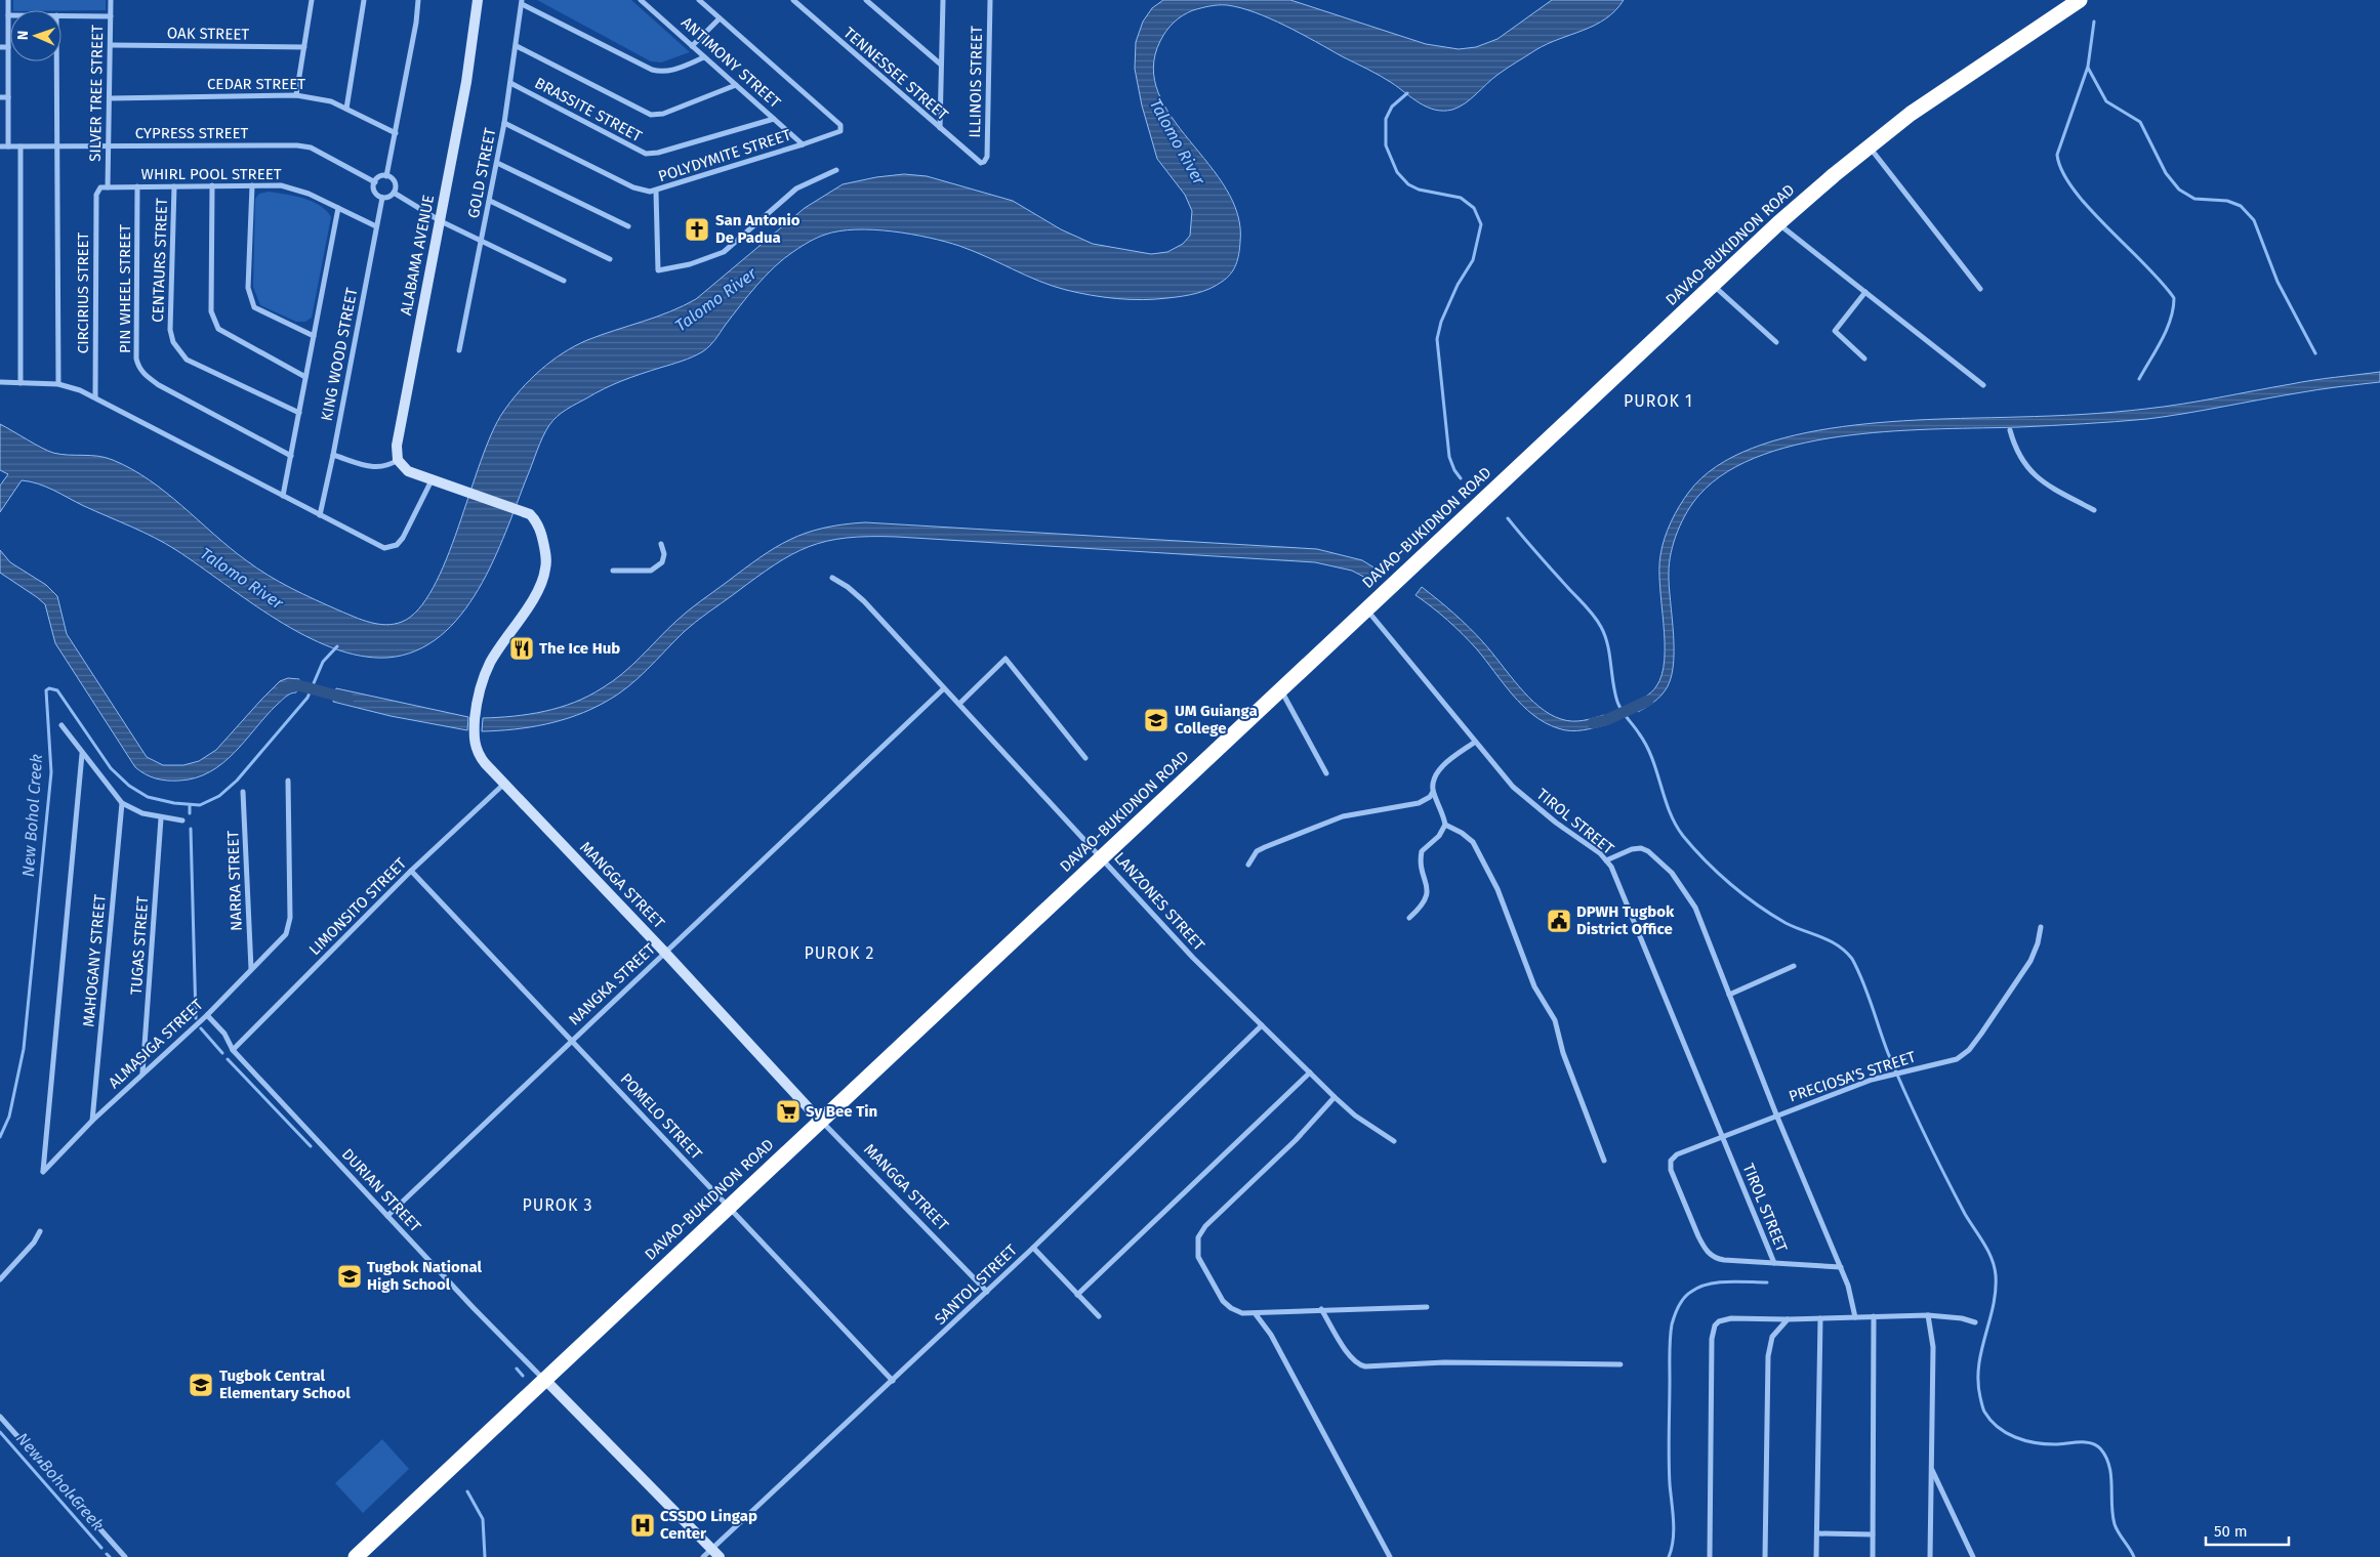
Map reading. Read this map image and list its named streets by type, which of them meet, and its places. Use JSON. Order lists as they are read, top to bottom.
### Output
{
  "streets": {
    "highway": ["DAVAO-BUKIDNON ROAD"],
    "street": [
      "OAK STREET",
      "ANTIMONY STREET",
      "TENNESSEE STREET",
      "ILLINOIS STREET",
      "CEDAR STREET",
      "SILVER TREE STREET",
      "BRASSITE STREET",
      "CYPRESS STREET",
      "POLYDYMITE STREET",
      "GOLD STREET",
      "WHIRL POOL STREET",
      "ALABAMA AVENUE",
      "CENTAURS STREET",
      "PIN WHEEL STREET",
      "CIRCIRIUS STREET",
      "KING WOOD STREET",
      "TIROL STREET",
      "NARRA STREET",
      "MANGGA STREET",
      "LANZONES STREET",
      "LIMONSITO STREET",
      "TUGAS STREET",
      "MAHOGANY STREET",
      "NANGKA STREET",
      "ALMASIGA STREET",
      "PRECIOSA'S STREET",
      "POMELO STREET",
      "DURIAN STREET",
      "SANTOL STREET"
    ]
  },
  "crossings": [
    ["OAK STREET", "SILVER TREE STREET"],
    ["ANTIMONY STREET", "BRASSITE STREET"],
    ["ANTIMONY STREET", "POLYDYMITE STREET"],
    ["TENNESSEE STREET", "ILLINOIS STREET"],
    ["CEDAR STREET", "SILVER TREE STREET"],
    ["SILVER TREE STREET", "CYPRESS STREET"],
    ["SILVER TREE STREET", "WHIRL POOL STREET"],
    ["BRASSITE STREET", "GOLD STREET"],
    ["CYPRESS STREET", "KING WOOD STREET"],
    ["POLYDYMITE STREET", "GOLD STREET"],
    ["WHIRL POOL STREET", "CENTAURS STREET"],
    ["WHIRL POOL STREET", "PIN WHEEL STREET"],
    ["WHIRL POOL STREET", "CIRCIRIUS STREET"],
    ["WHIRL POOL STREET", "KING WOOD STREET"],
    ["DAVAO-BUKIDNON ROAD", "TIROL STREET"],
    ["DAVAO-BUKIDNON ROAD", "MANGGA STREET"],
    ["DAVAO-BUKIDNON ROAD", "LANZONES STREET"],
    ["DAVAO-BUKIDNON ROAD", "POMELO STREET"],
    ["DAVAO-BUKIDNON ROAD", "DURIAN STREET"],
    ["TIROL STREET", "PRECIOSA'S STREET"],
    ["NARRA STREET", "ALMASIGA STREET"],
    ["MANGGA STREET", "LIMONSITO STREET"],
    ["MANGGA STREET", "NANGKA STREET"],
    ["MANGGA STREET", "SANTOL STREET"],
    ["LANZONES STREET", "NANGKA STREET"],
    ["LANZONES STREET", "SANTOL STREET"],
    ["LIMONSITO STREET", "POMELO STREET"],
    ["LIMONSITO STREET", "DURIAN STREET"],
    ["TUGAS STREET", "ALMASIGA STREET"],
    ["MAHOGANY STREET", "ALMASIGA STREET"],
    ["NANGKA STREET", "POMELO STREET"],
    ["NANGKA STREET", "DURIAN STREET"],
    ["ALMASIGA STREET", "DURIAN STREET"],
    ["POMELO STREET", "SANTOL STREET"]
  ],
  "districts": ["PUROK 1", "PUROK 2", "PUROK 3"],
  "water": ["Talomo River", "New Bohol Creek"],
  "places": {
    "church": ["San Antonio De Padua"],
    "restaurant": ["The Ice Hub"],
    "school or university": ["UM Guianga College", "Tugbok National High School", "Tugbok Central Elementary School"],
    "public building": ["DPWH Tugbok District Office"],
    "supermarket": ["Sy Bee Tin"],
    "hospital": ["CSSDO Lingap Center"]
  },
  "scale_bar": "50 m",
  "north": "left"
}
